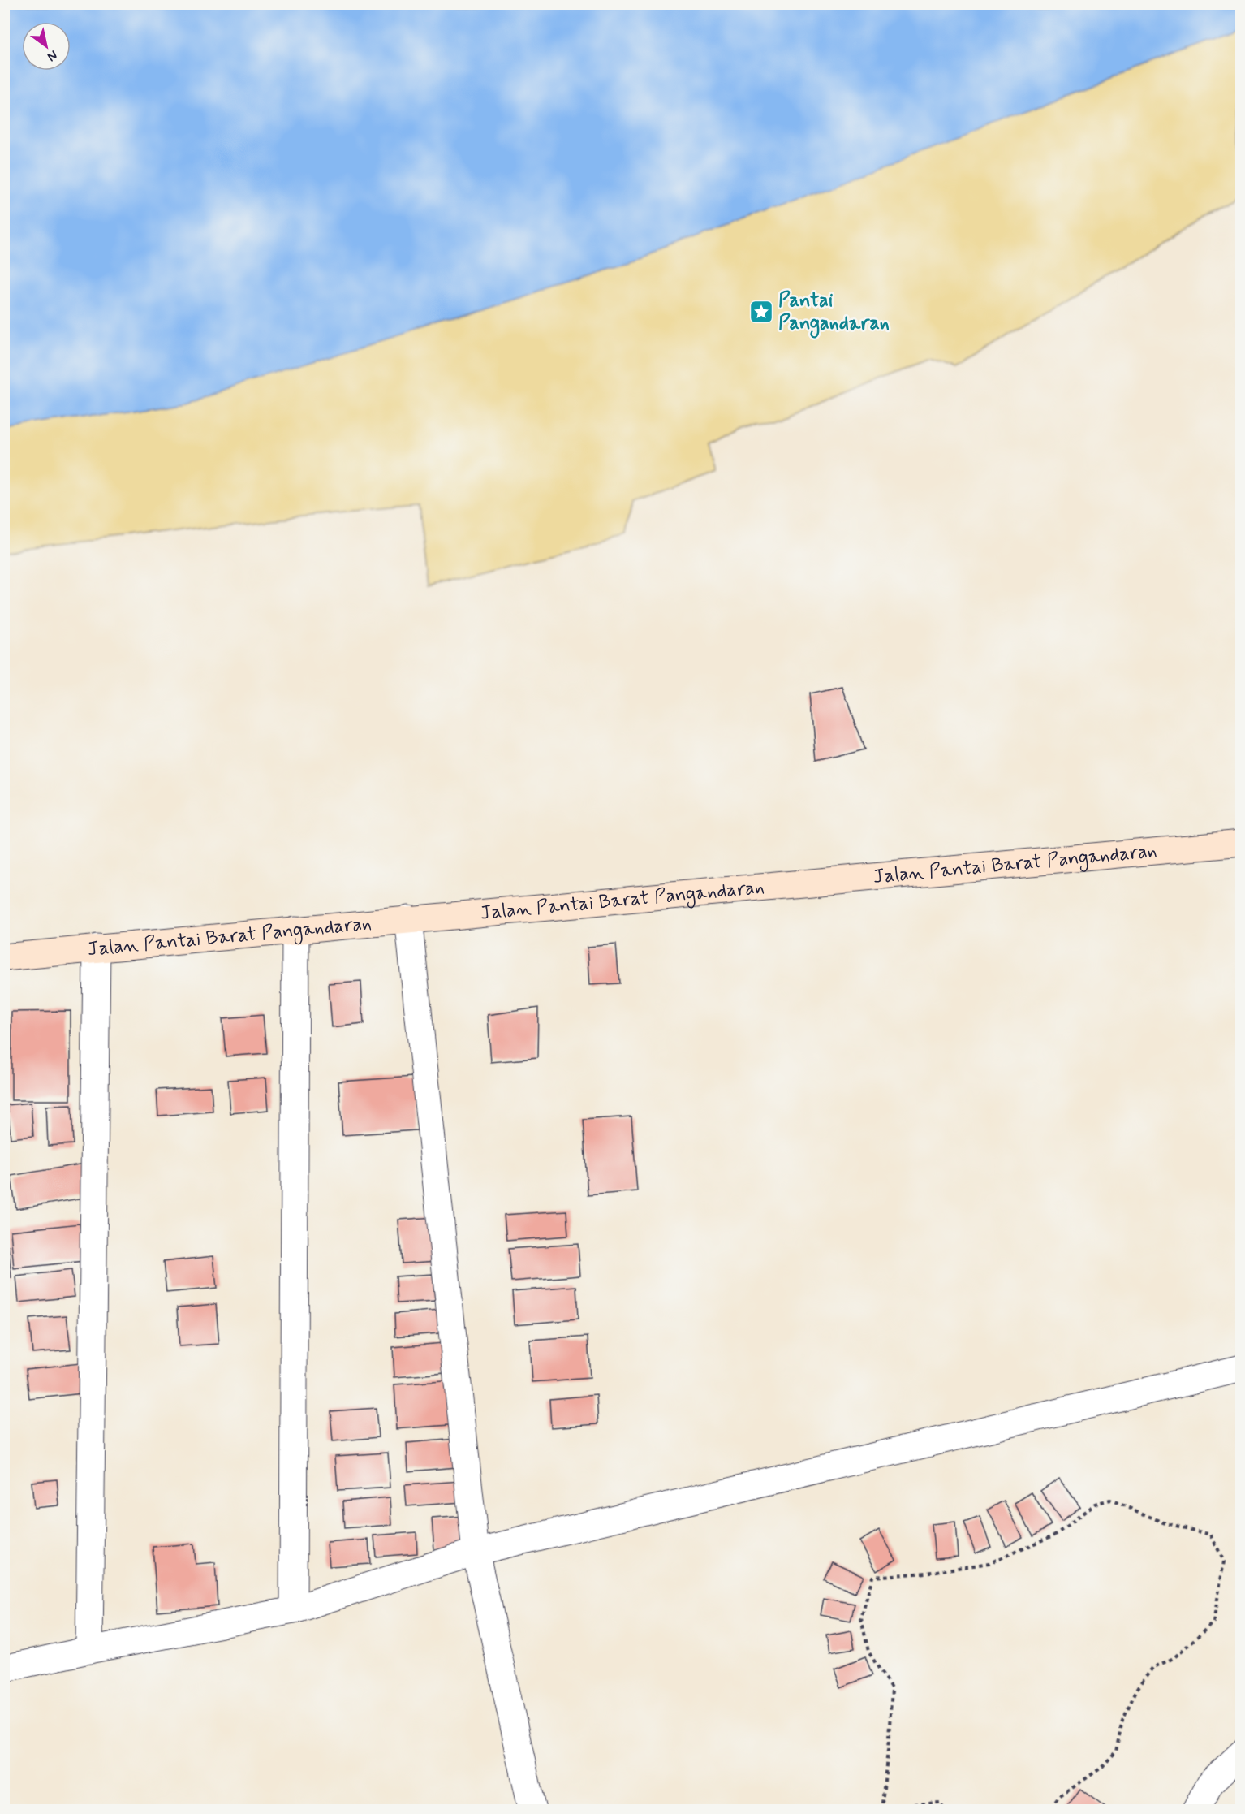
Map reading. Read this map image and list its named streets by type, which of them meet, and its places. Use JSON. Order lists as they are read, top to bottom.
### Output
{
  "streets": {
    "street": ["Jalan Pantai Barat Pangandaran"]
  },
  "places": {
    "place": ["Pantai Pangandaran"]
  },
  "north": "bottom right"
}
